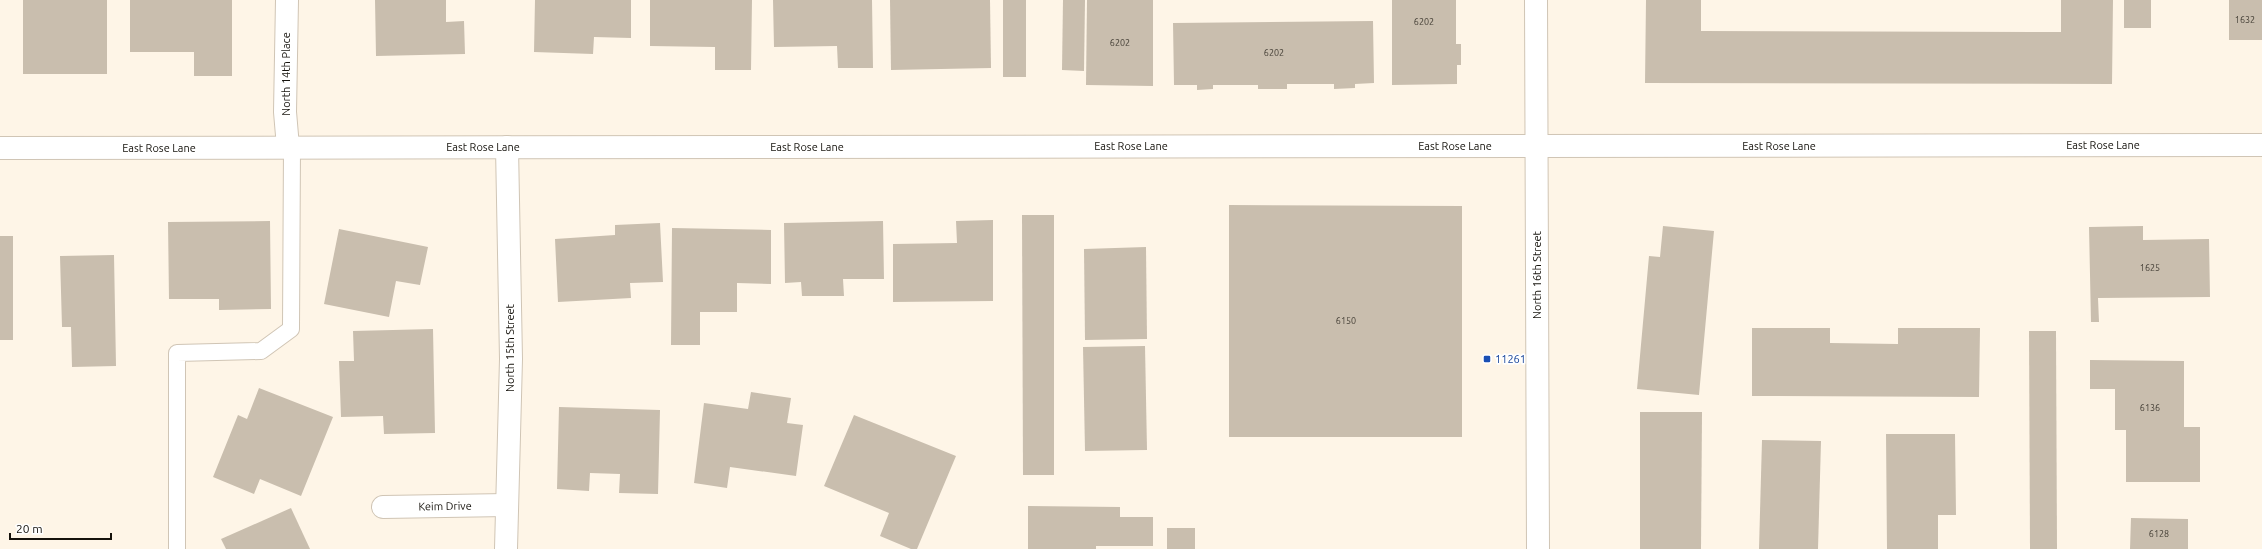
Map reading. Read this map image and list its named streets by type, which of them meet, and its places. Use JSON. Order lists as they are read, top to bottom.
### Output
{
  "streets": {
    "street": [
      "North 14th Place",
      "East Rose Lane",
      "North 16th Street",
      "North 15th Street",
      "Keim Drive"
    ]
  },
  "crossings": [
    ["North 14th Place", "East Rose Lane"],
    ["East Rose Lane", "North 16th Street"],
    ["East Rose Lane", "North 15th Street"],
    ["North 15th Street", "Keim Drive"]
  ],
  "places": {
    "transit": ["11261"]
  },
  "house_numbers": [
    "1632",
    "6202",
    "6202",
    "6202",
    "1625",
    "6150",
    "6136",
    "6128"
  ],
  "scale_bar": "20 m"
}
